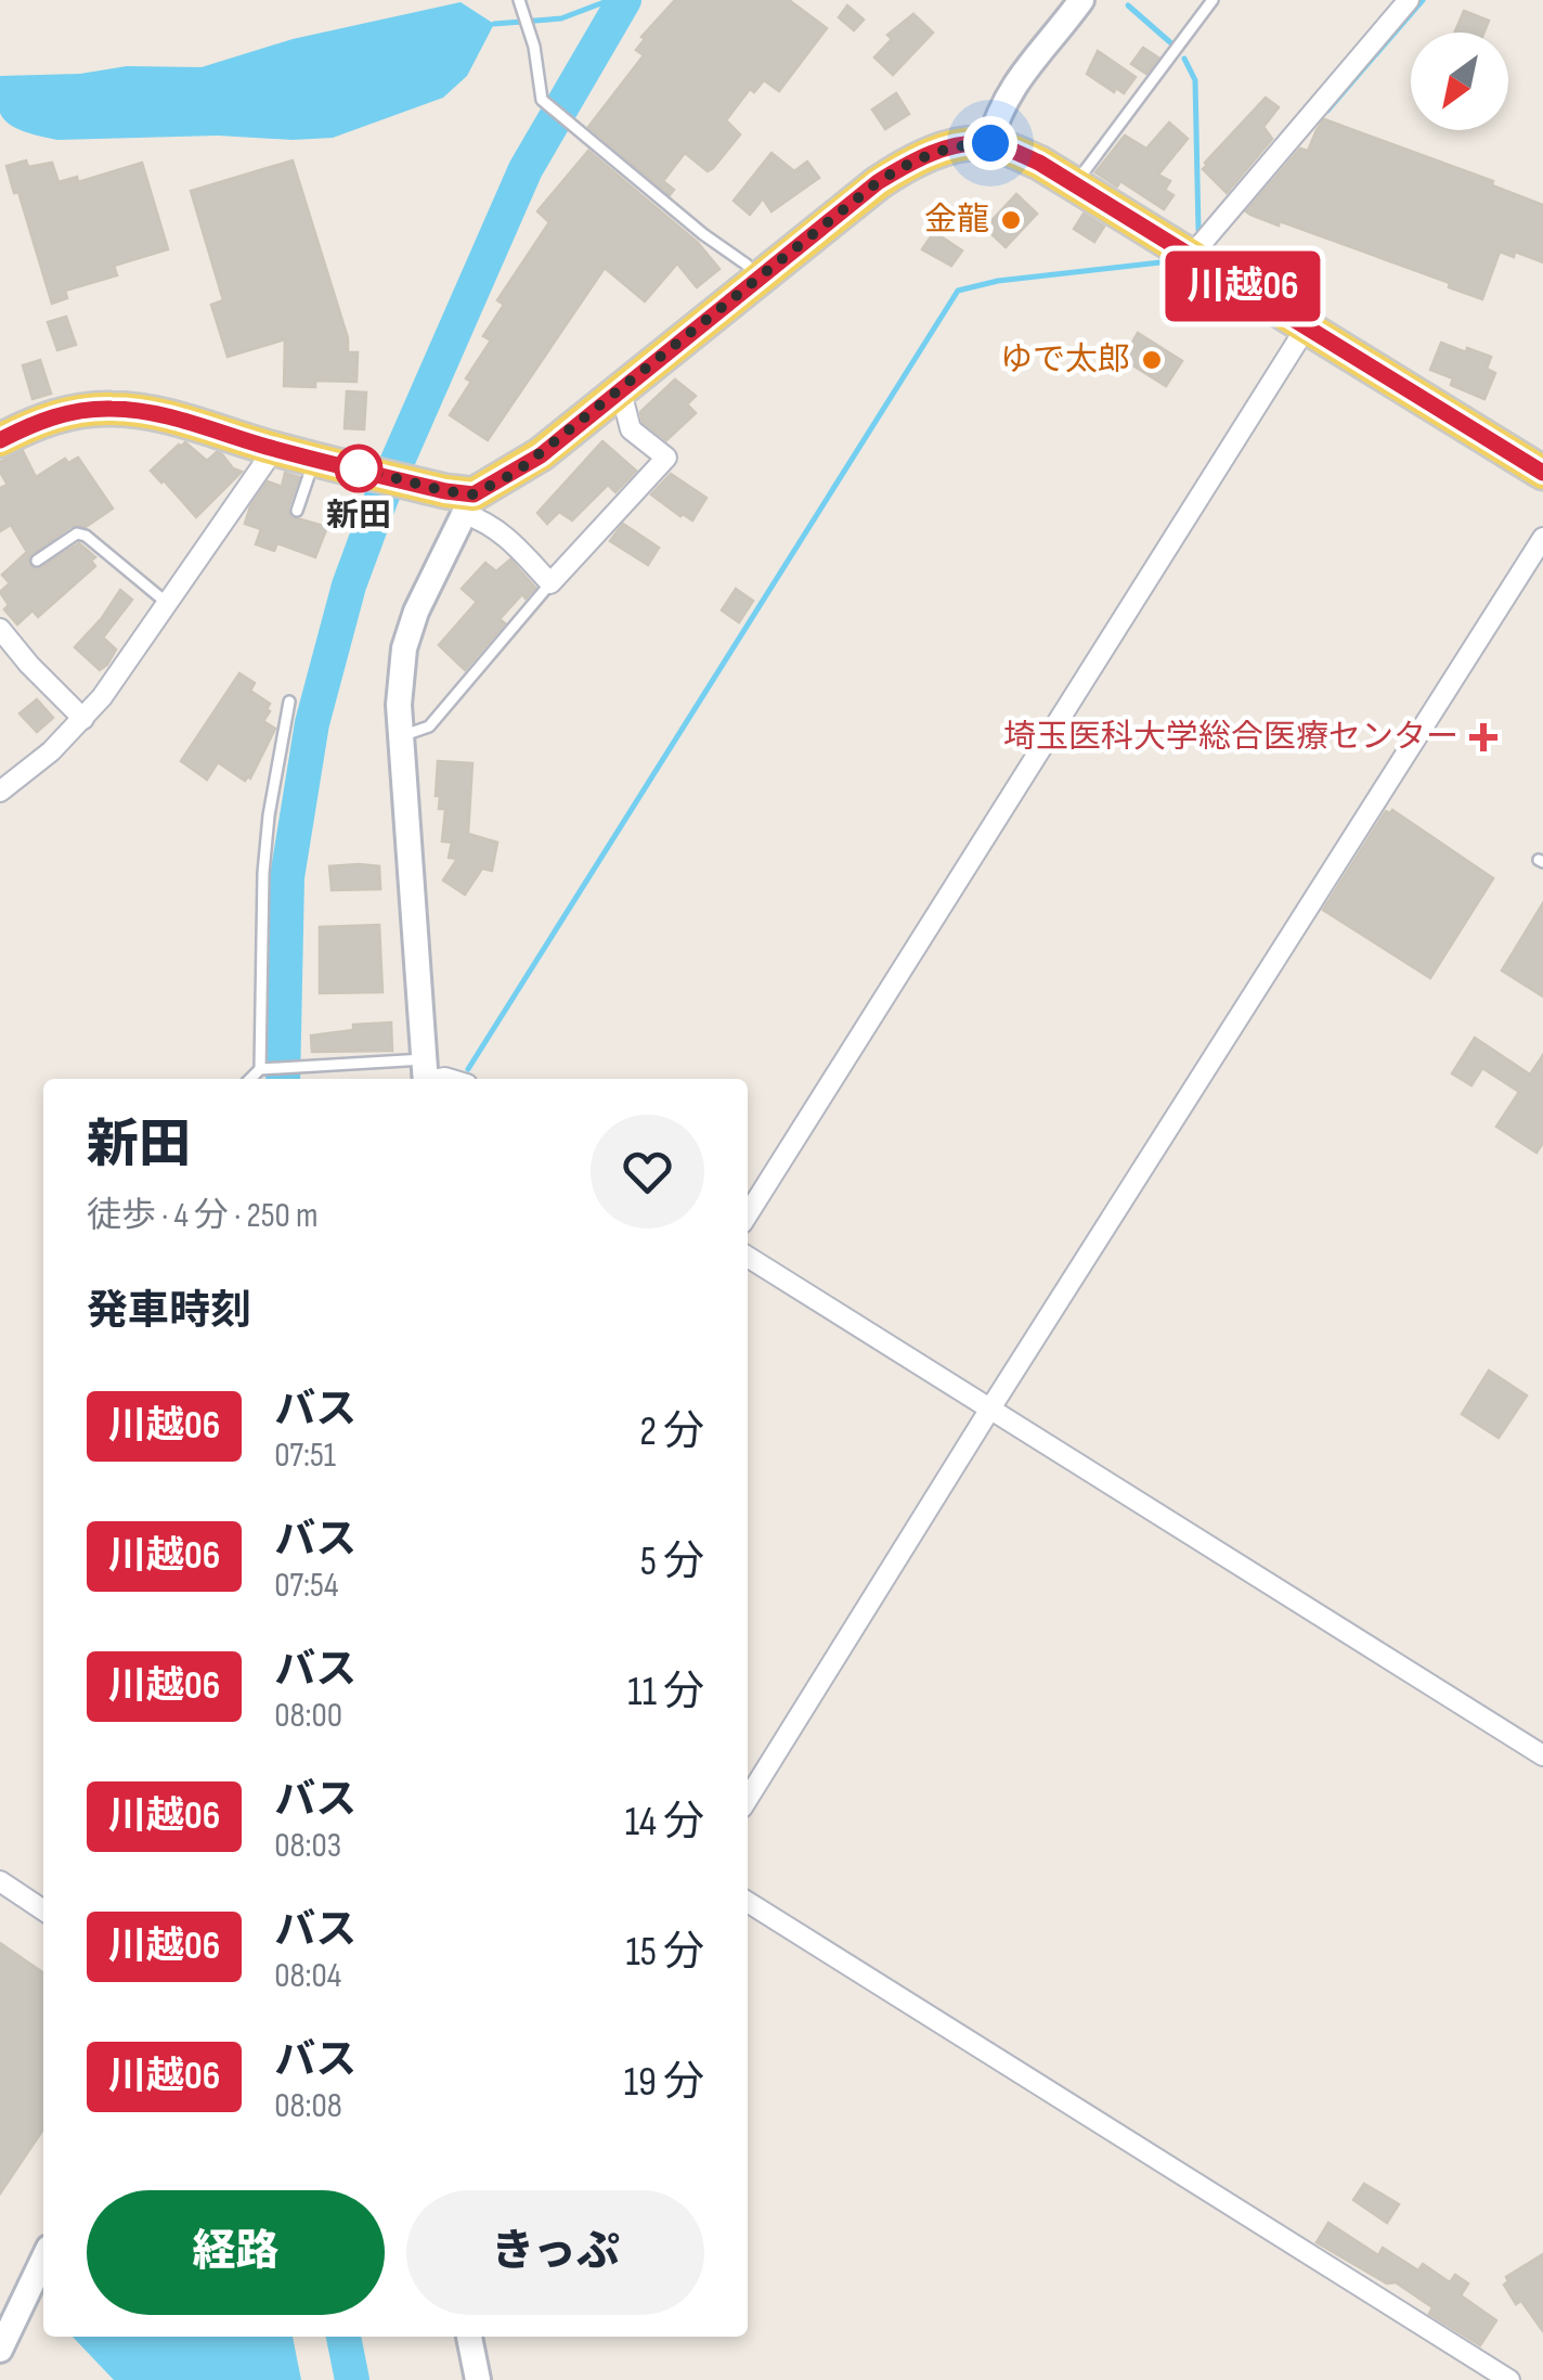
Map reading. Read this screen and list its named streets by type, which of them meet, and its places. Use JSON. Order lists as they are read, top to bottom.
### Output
{
  "places": {
    "other": ["金龍", "ゆで太郎", "新田"],
    "health": ["埼玉医科大学総合医療センター"]
  },
  "lines": ["bus line 川越06"],
  "north": "bottom left",
  "page": {
    "on_map": "川越06",
    "heading": [
      ["新田", "徒歩 · 4 分 · 250 m"],
      "発車時刻"
    ],
    "list": [
      {
        "mark": "川越06",
        "name": "バス",
        "note": "07:51",
        "value": "2 分"
      },
      {
        "mark": "川越06",
        "name": "バス",
        "note": "07:54",
        "value": "5 分"
      },
      {
        "mark": "川越06",
        "name": "バス",
        "note": "08:00",
        "value": "11 分"
      },
      {
        "mark": "川越06",
        "name": "バス",
        "note": "08:03",
        "value": "14 分"
      },
      {
        "mark": "川越06",
        "name": "バス",
        "note": "08:04",
        "value": "15 分"
      },
      {
        "mark": "川越06",
        "name": "バス",
        "note": "08:08",
        "value": "19 分"
      }
    ],
    "buttons": ["経路", "きっぷ"]
  }
}
